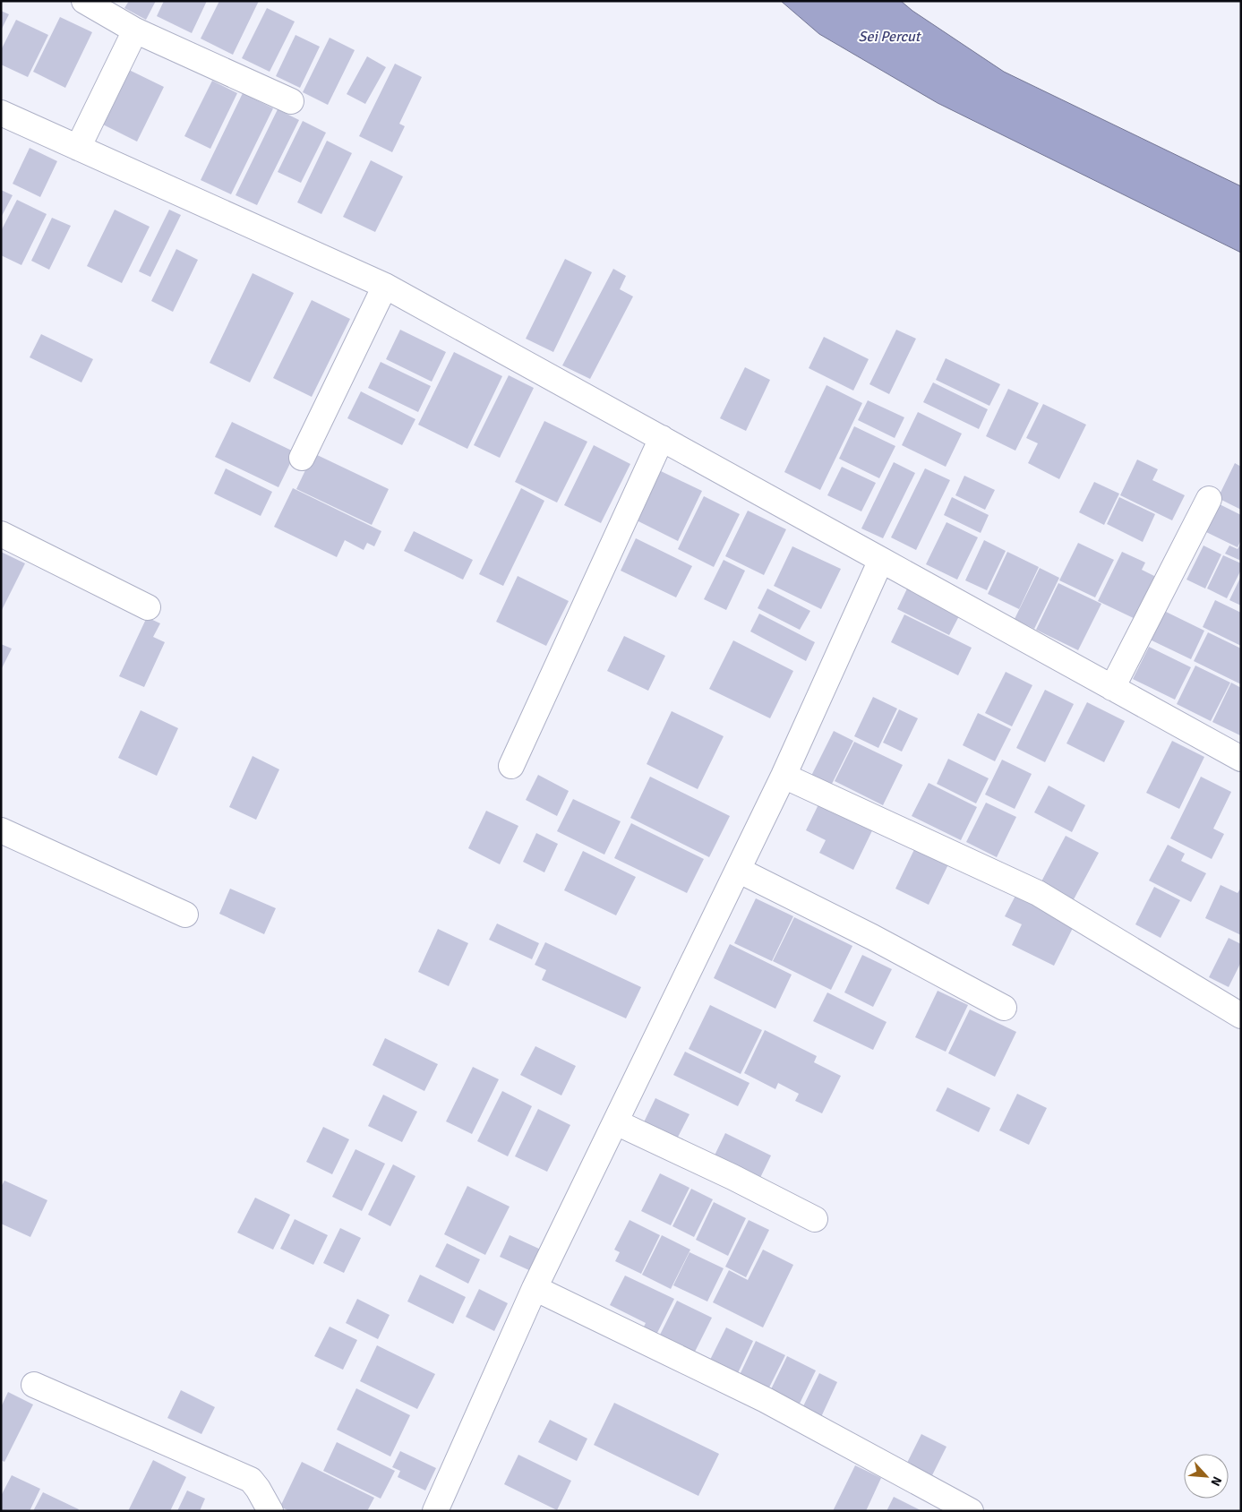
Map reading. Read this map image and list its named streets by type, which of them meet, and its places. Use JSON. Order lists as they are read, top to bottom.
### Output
{
  "water": ["Sei Percut"],
  "north": "bottom right"
}
